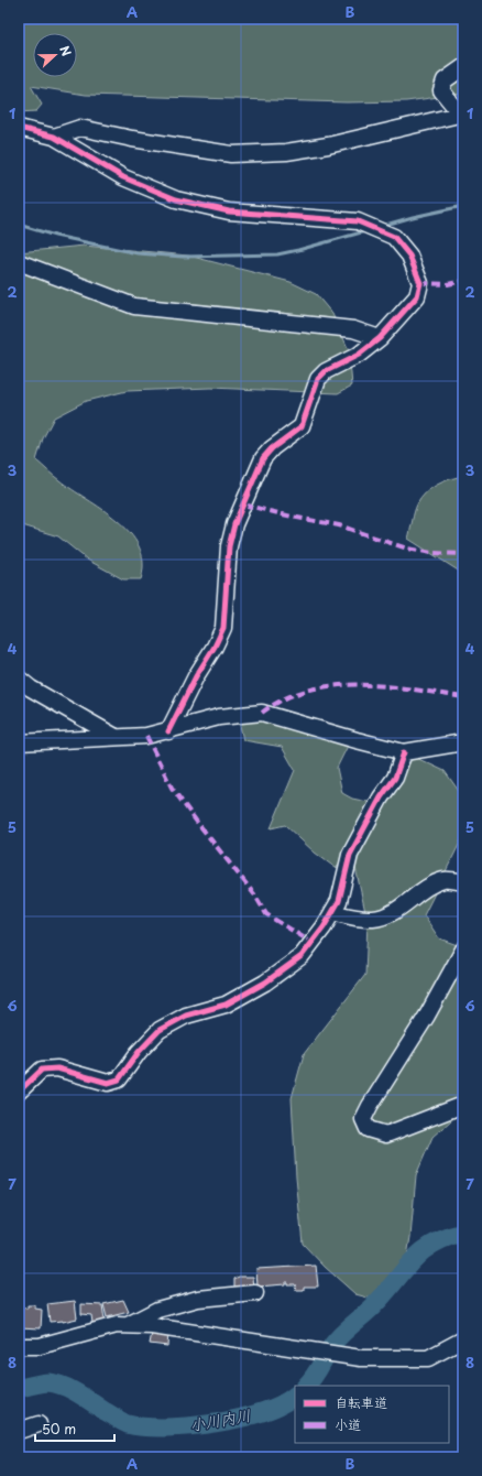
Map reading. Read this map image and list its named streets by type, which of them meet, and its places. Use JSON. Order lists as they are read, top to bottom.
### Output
{
  "water": ["小川内川"],
  "legend": ["自転車道", "小道"],
  "scale_bar": "50 m",
  "north": "right",
  "grid": {
    "columns": ["A", "B"],
    "rows": [
      "1",
      "2",
      "3",
      "4",
      "5",
      "6",
      "7",
      "8"
    ]
  }
}
